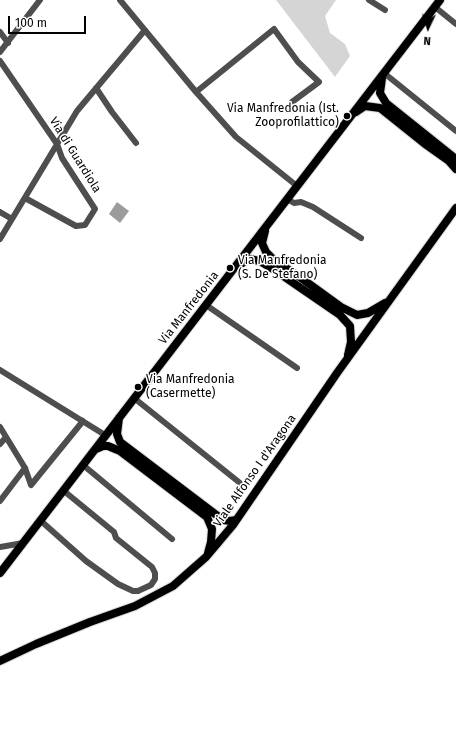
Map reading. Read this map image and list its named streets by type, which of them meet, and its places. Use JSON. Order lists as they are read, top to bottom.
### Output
{
  "streets": {
    "main road": ["Via Manfredonia", "Viale Alfonso I d'Aragona"],
    "street": ["Via di Guardiola"]
  },
  "places": ["Via Manfredonia (Ist. Zooprofilattico)", "Via Manfredonia (S. De Stefano)", "Via Manfredonia (Casermette)"],
  "scale_bar": "100 m",
  "north": "bottom"
}
